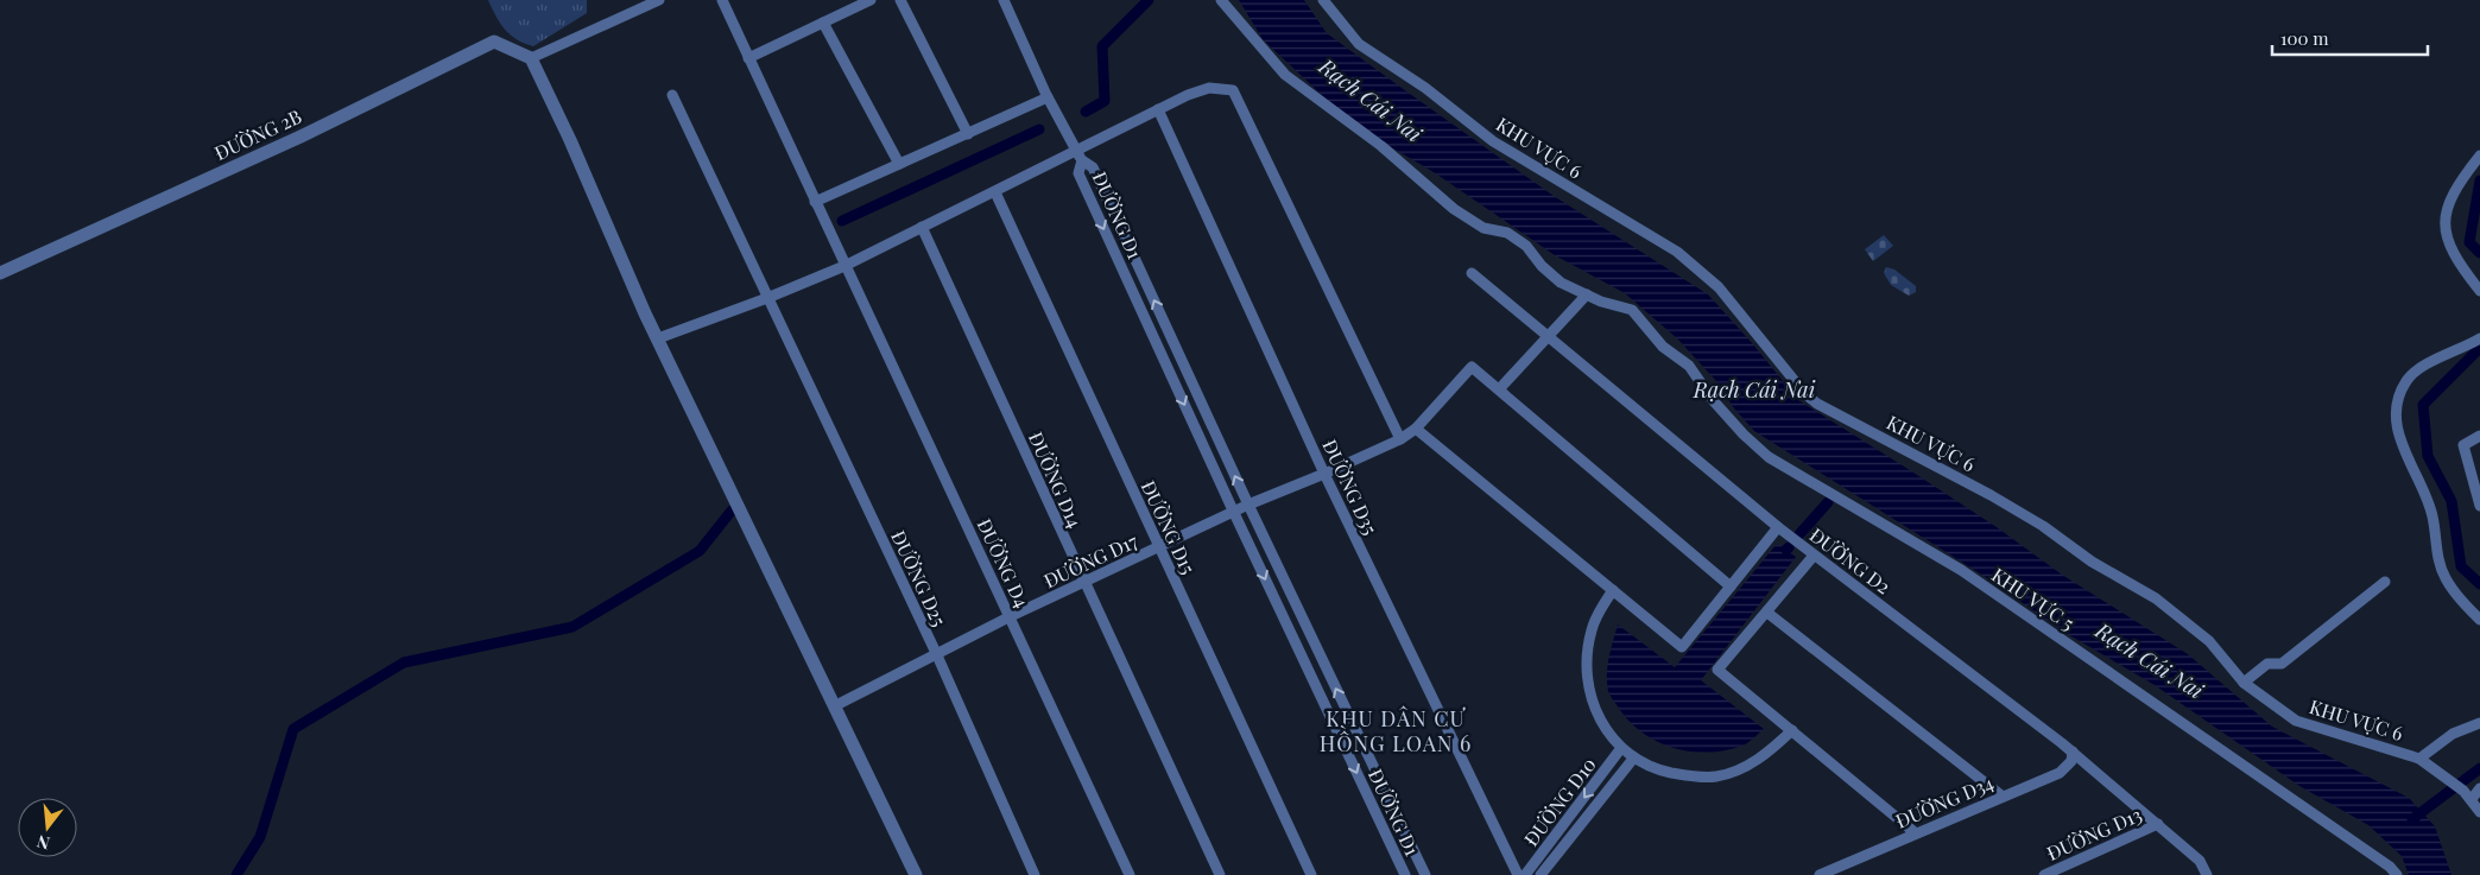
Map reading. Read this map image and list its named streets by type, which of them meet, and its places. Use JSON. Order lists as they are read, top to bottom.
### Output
{
  "streets": {
    "street": [
      "ĐƯỜNG 2B",
      "KHU VỰC 6",
      "ĐƯỜNG D1",
      "ĐƯỜNG D14",
      "ĐƯỜNG D35",
      "ĐƯỜNG D15",
      "ĐƯỜNG D17",
      "ĐƯỜNG D2",
      "ĐƯỜNG D4",
      "ĐƯỜNG D25",
      "KHU VỰC 5",
      "ĐƯỜNG D10",
      "ĐƯỜNG D34",
      "ĐƯỜNG D13"
    ]
  },
  "crossings": [
    ["ĐƯỜNG D1", "ĐƯỜNG D17"],
    ["ĐƯỜNG D14", "ĐƯỜNG D17"],
    ["ĐƯỜNG D35", "ĐƯỜNG D17"],
    ["ĐƯỜNG D15", "ĐƯỜNG D17"],
    ["ĐƯỜNG D17", "ĐƯỜNG D4"],
    ["ĐƯỜNG D17", "ĐƯỜNG D25"],
    ["ĐƯỜNG D2", "ĐƯỜNG D34"],
    ["ĐƯỜNG D2", "ĐƯỜNG D13"]
  ],
  "districts": ["KHU DÂN CƯ HỒNG LOAN 6"],
  "water": ["Rạch Cái Nai"],
  "scale_bar": "100 m",
  "north": "bottom"
}
